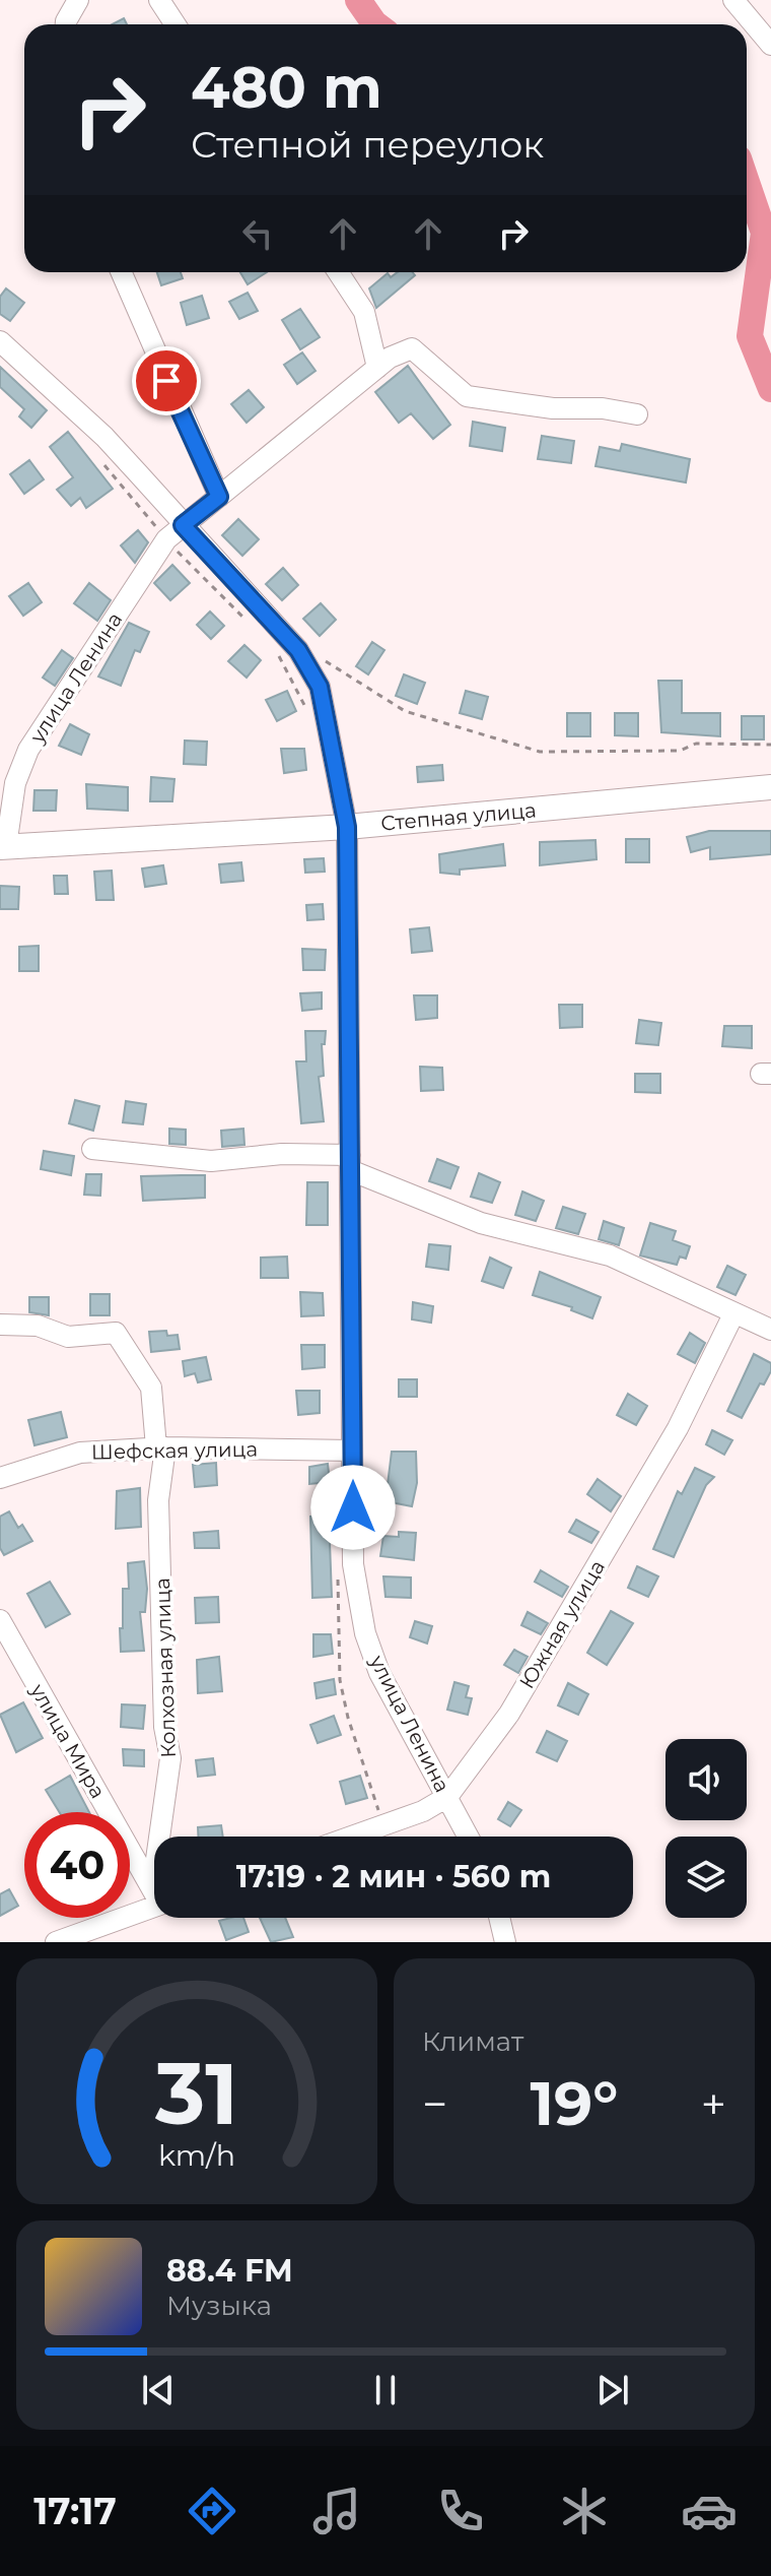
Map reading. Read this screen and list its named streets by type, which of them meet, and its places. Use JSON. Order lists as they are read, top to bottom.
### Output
{
  "streets": {
    "main road": ["Степная улица"],
    "street": [
      "улица Ленина",
      "Шефская улица",
      "Южная улица",
      "Колхозная улица",
      "улица Мира"
    ]
  },
  "crossings": [
    ["улица Ленина", "Степная улица"],
    ["улица Ленина", "Шефская улица"],
    ["улица Ленина", "Южная улица"],
    ["Шефская улица", "Колхозная улица"]
  ],
  "page": {
    "turn": ["480 m", "Степной переулок"],
    "limit": "40",
    "trip": "17:19 · 2 мин · 560 m",
    "tile": "Климат",
    "heat": ["−", "19°", "+"],
    "song": ["88.4 FM", "Музыка"],
    "tabs": "17:17",
    "gauge": ["31", "km/h"]
  }
}
